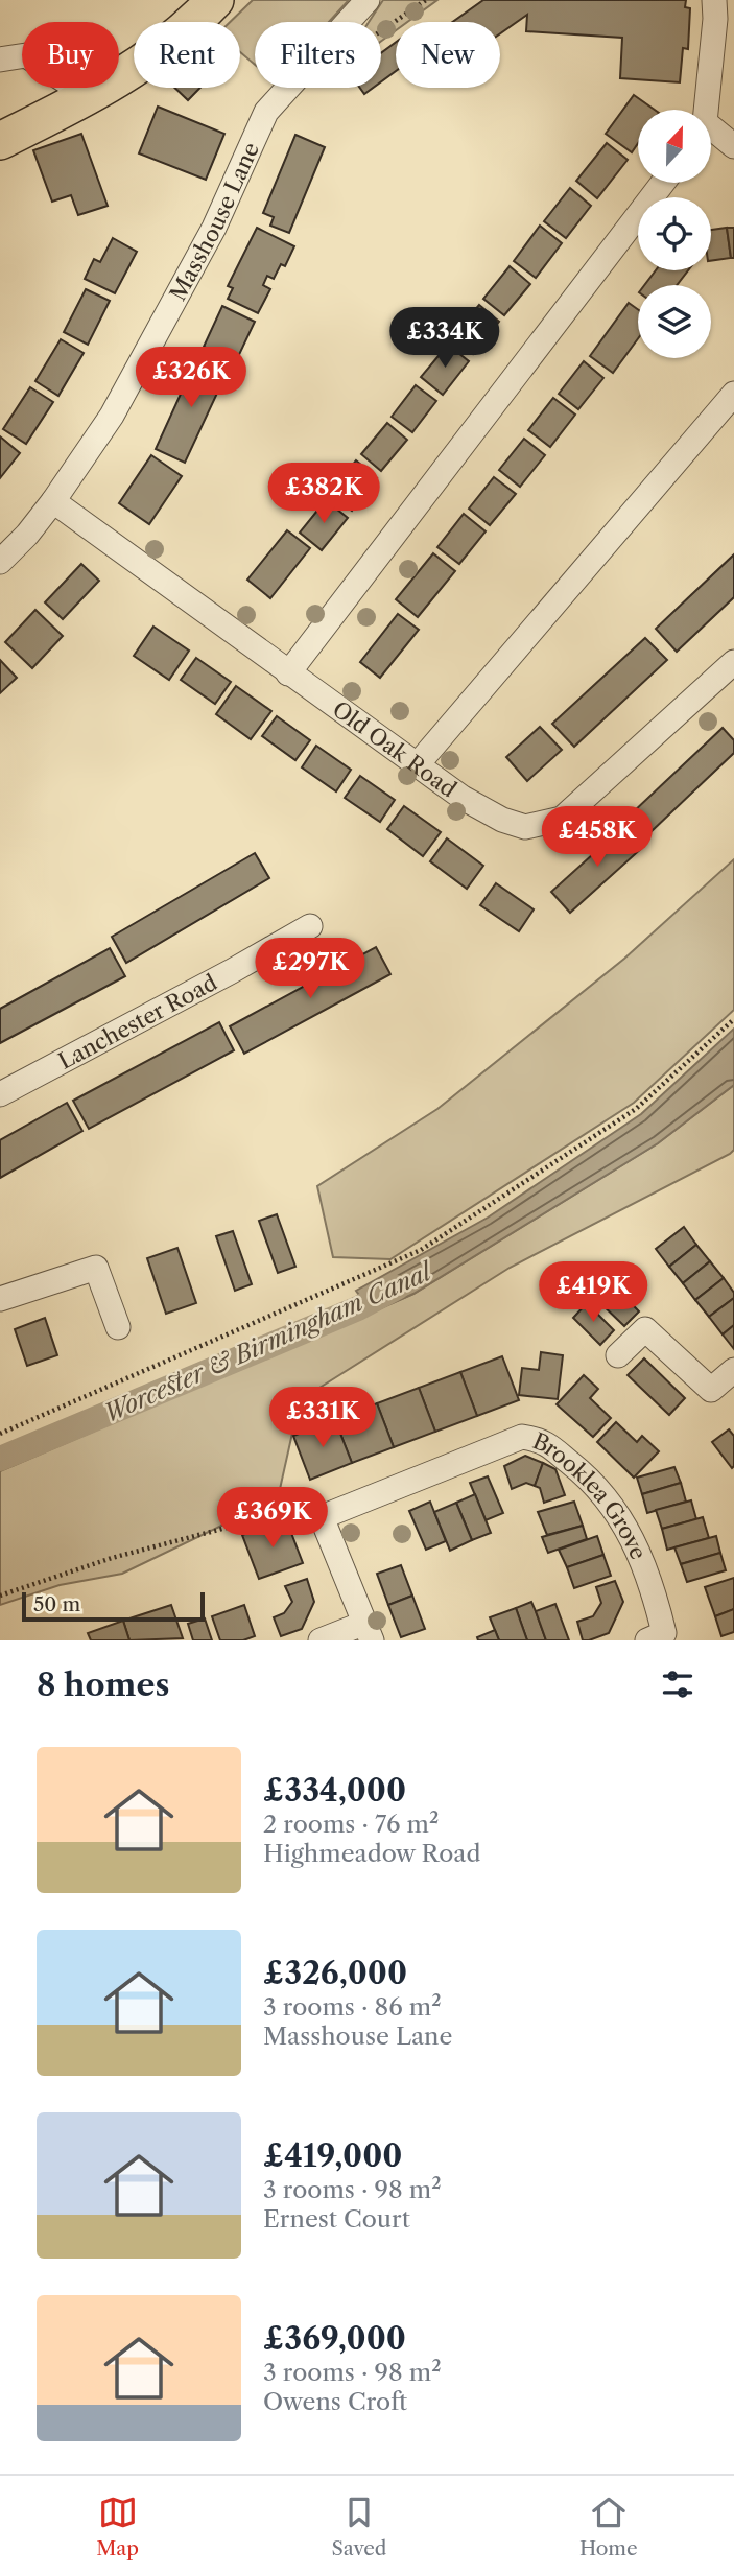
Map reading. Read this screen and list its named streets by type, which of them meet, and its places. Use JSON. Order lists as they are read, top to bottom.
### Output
{
  "streets": {
    "street": [
      "Masshouse Lane",
      "Old Oak Road",
      "Lanchester Road",
      "Brooklea Grove"
    ]
  },
  "crossings": [
    ["Masshouse Lane", "Old Oak Road"]
  ],
  "water": ["Worcester & Birmingham Canal"],
  "scale_bar": "50 m",
  "north": "top",
  "page": {
    "chip": [
      "Buy",
      "Rent",
      "Filters",
      "New"
    ],
    "price": [
      "£334K",
      "£326K",
      "£382K",
      "£458K",
      "£297K",
      "£419K",
      "£331K",
      "£369K"
    ],
    "scale": "50 m",
    "heading": "8 homes",
    "list": [
      {
        "name": "£334,000",
        "note": "2 rooms · 76 m² · Highmeadow Road"
      },
      {
        "name": "£326,000",
        "note": "3 rooms · 86 m² · Masshouse Lane"
      },
      {
        "name": "£419,000",
        "note": "3 rooms · 98 m² · Ernest Court"
      },
      {
        "name": "£369,000",
        "note": "3 rooms · 98 m² · Owens Croft"
      }
    ],
    "tabs": ["Map", "Saved", "Home"]
  }
}
